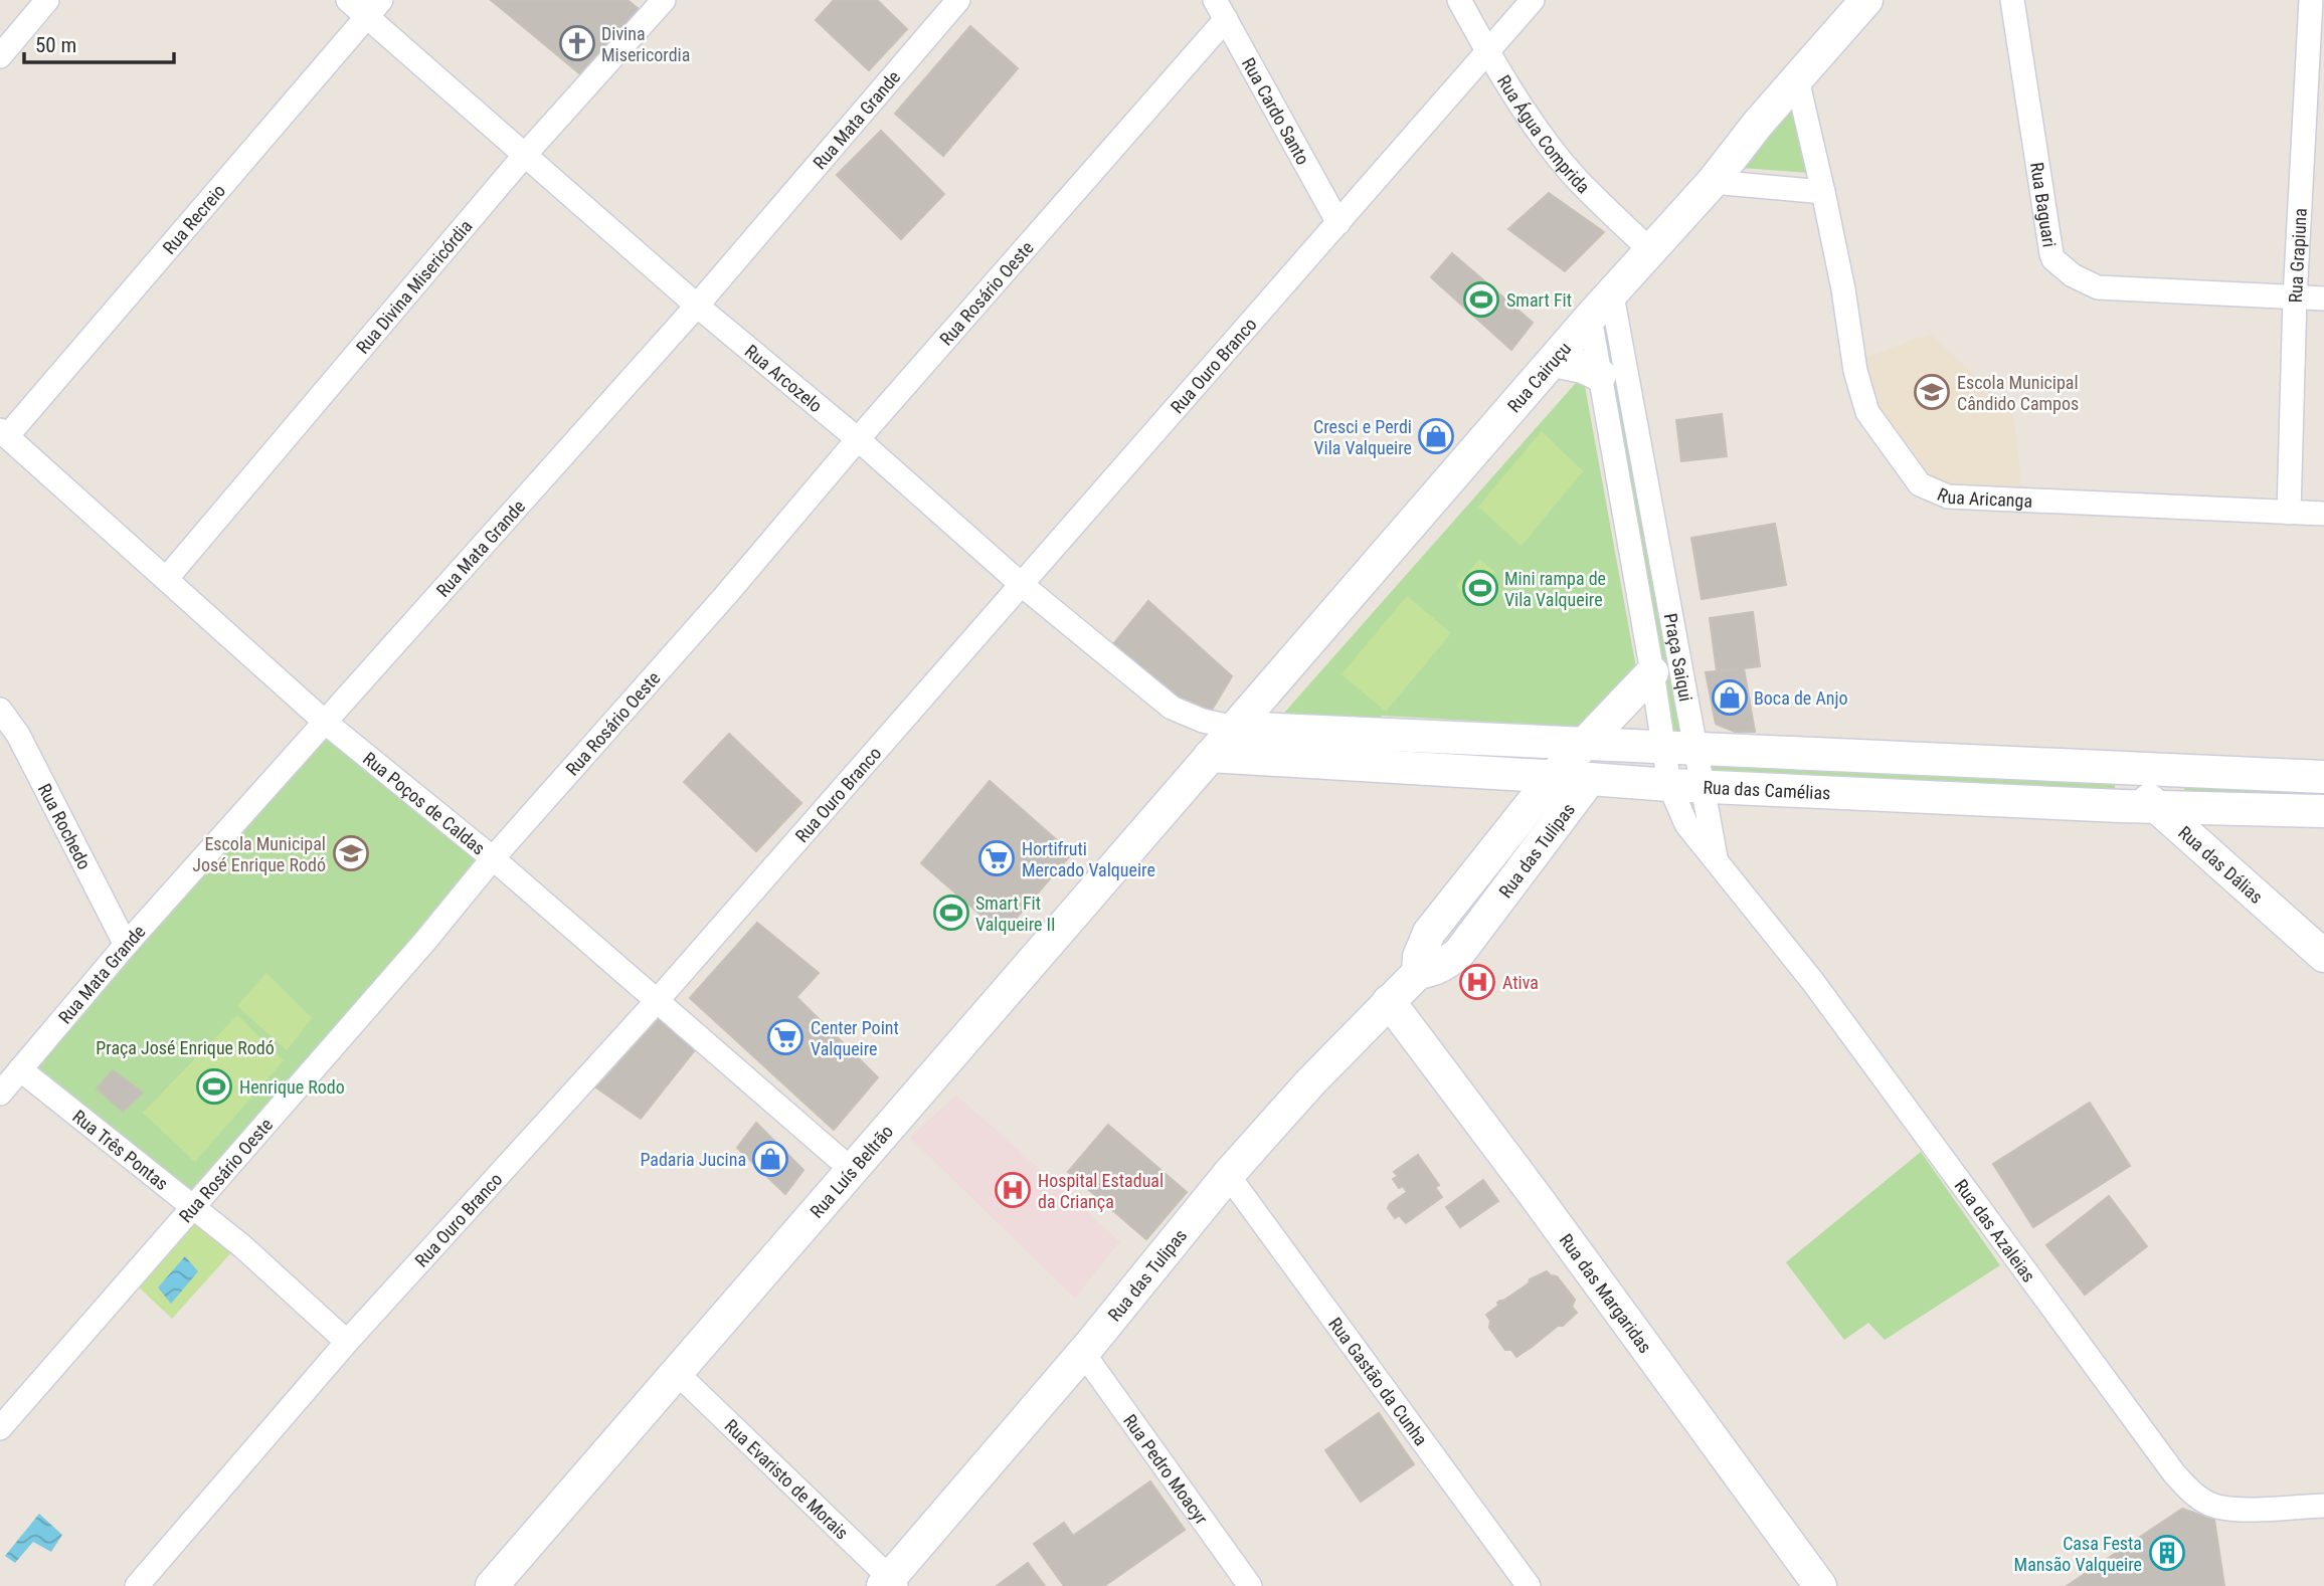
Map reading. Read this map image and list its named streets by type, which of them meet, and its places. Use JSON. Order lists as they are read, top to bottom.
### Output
{
  "streets": {
    "street": [
      "Rua Cardo Santo",
      "Rua Mata Grande",
      "Rua Água Comprida",
      "Rua Baguari",
      "Rua Recreio",
      "Rua Grapiuna",
      "Rua Divina Misericórdia",
      "Rua Rosário Oeste",
      "Rua Ouro Branco",
      "Rua Arcozelo",
      "Rua Cairuçu",
      "Rua Aricanga",
      "Praça Saiqui",
      "Rua das Camélias",
      "Rua Poços de Caldas",
      "Rua Rochedo",
      "Rua das Tulipas",
      "Rua das Dálias",
      "Rua Três Pontas",
      "Rua Luís Beltrão",
      "Rua das Azaleias",
      "Rua das Margaridas",
      "Rua Gastão da Cunha",
      "Rua Pedro Moacyr",
      "Rua Evaristo de Morais"
    ]
  },
  "crossings": [
    ["Rua Cardo Santo", "Rua Rosário Oeste"],
    ["Rua Cardo Santo", "Rua Ouro Branco"],
    ["Rua Mata Grande", "Rua Arcozelo"],
    ["Rua Mata Grande", "Rua Poços de Caldas"],
    ["Rua Mata Grande", "Rua Rochedo"],
    ["Rua Mata Grande", "Rua Três Pontas"],
    ["Rua Água Comprida", "Rua Ouro Branco"],
    ["Rua Água Comprida", "Rua Cairuçu"],
    ["Rua Baguari", "Rua Grapiuna"],
    ["Rua Recreio", "Rua Arcozelo"],
    ["Rua Recreio", "Rua Poços de Caldas"],
    ["Rua Grapiuna", "Rua Aricanga"],
    ["Rua Divina Misericórdia", "Rua Arcozelo"],
    ["Rua Divina Misericórdia", "Rua Poços de Caldas"],
    ["Rua Rosário Oeste", "Rua Arcozelo"],
    ["Rua Rosário Oeste", "Rua Poços de Caldas"],
    ["Rua Rosário Oeste", "Rua Três Pontas"],
    ["Rua Ouro Branco", "Rua Arcozelo"],
    ["Rua Ouro Branco", "Rua Poços de Caldas"],
    ["Rua Ouro Branco", "Rua Três Pontas"],
    ["Rua Arcozelo", "Rua Cairuçu"],
    ["Rua Cairuçu", "Rua Aricanga"],
    ["Rua Cairuçu", "Praça Saiqui"],
    ["Rua Cairuçu", "Rua das Camélias"],
    ["Rua Cairuçu", "Rua Luís Beltrão"],
    ["Praça Saiqui", "Rua das Camélias"],
    ["Praça Saiqui", "Rua das Tulipas"],
    ["Praça Saiqui", "Rua das Azaleias"],
    ["Rua das Camélias", "Rua das Tulipas"],
    ["Rua das Camélias", "Rua das Dálias"],
    ["Rua das Camélias", "Rua Luís Beltrão"],
    ["Rua das Camélias", "Rua das Azaleias"],
    ["Rua Poços de Caldas", "Rua Luís Beltrão"],
    ["Rua das Tulipas", "Rua das Margaridas"],
    ["Rua das Tulipas", "Rua Gastão da Cunha"],
    ["Rua das Tulipas", "Rua Pedro Moacyr"],
    ["Rua das Tulipas", "Rua Evaristo de Morais"],
    ["Rua Luís Beltrão", "Rua Evaristo de Morais"]
  ],
  "parks": ["Praça José Enrique Rodó"],
  "places": {
    "church": ["Divina Misericordia"],
    "sports": [
      "Smart Fit",
      "Mini rampa de Vila Valqueire",
      "Smart Fit Valqueire II",
      "Henrique Rodo"
    ],
    "school or university": ["Escola Municipal Cândido Campos", "Escola Municipal José Enrique Rodó"],
    "shop": ["Cresci e Perdi Vila Valqueire", "Boca de Anjo", "Padaria Jucina"],
    "supermarket": ["Hortifruti Mercado Valqueire", "Center Point Valqueire"],
    "hospital": ["Ativa", "Hospital Estadual da Criança"],
    "building": ["Casa Festa Mansão Valqueire"]
  },
  "scale_bar": "50 m"
}
